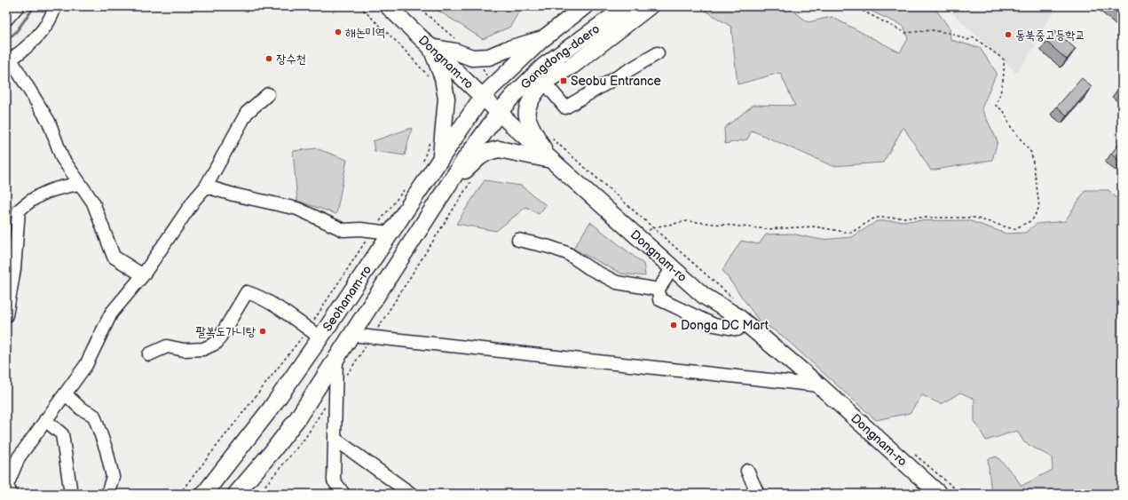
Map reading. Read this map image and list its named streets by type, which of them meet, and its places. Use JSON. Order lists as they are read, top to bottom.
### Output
{
  "streets": {
    "main road": ["Gangdong-daero", "Dongnam-ro", "Seohanam-ro"]
  },
  "crossings": [
    ["Gangdong-daero", "Dongnam-ro"],
    ["Gangdong-daero", "Seohanam-ro"],
    ["Dongnam-ro", "Seohanam-ro"]
  ],
  "places": {
    "other": [
      "해논미역",
      "동북중고등학교",
      "장수천",
      "Donga DC Mart",
      "팔복도가니탕"
    ],
    "transit": ["Seobu Entrance"]
  }
}
